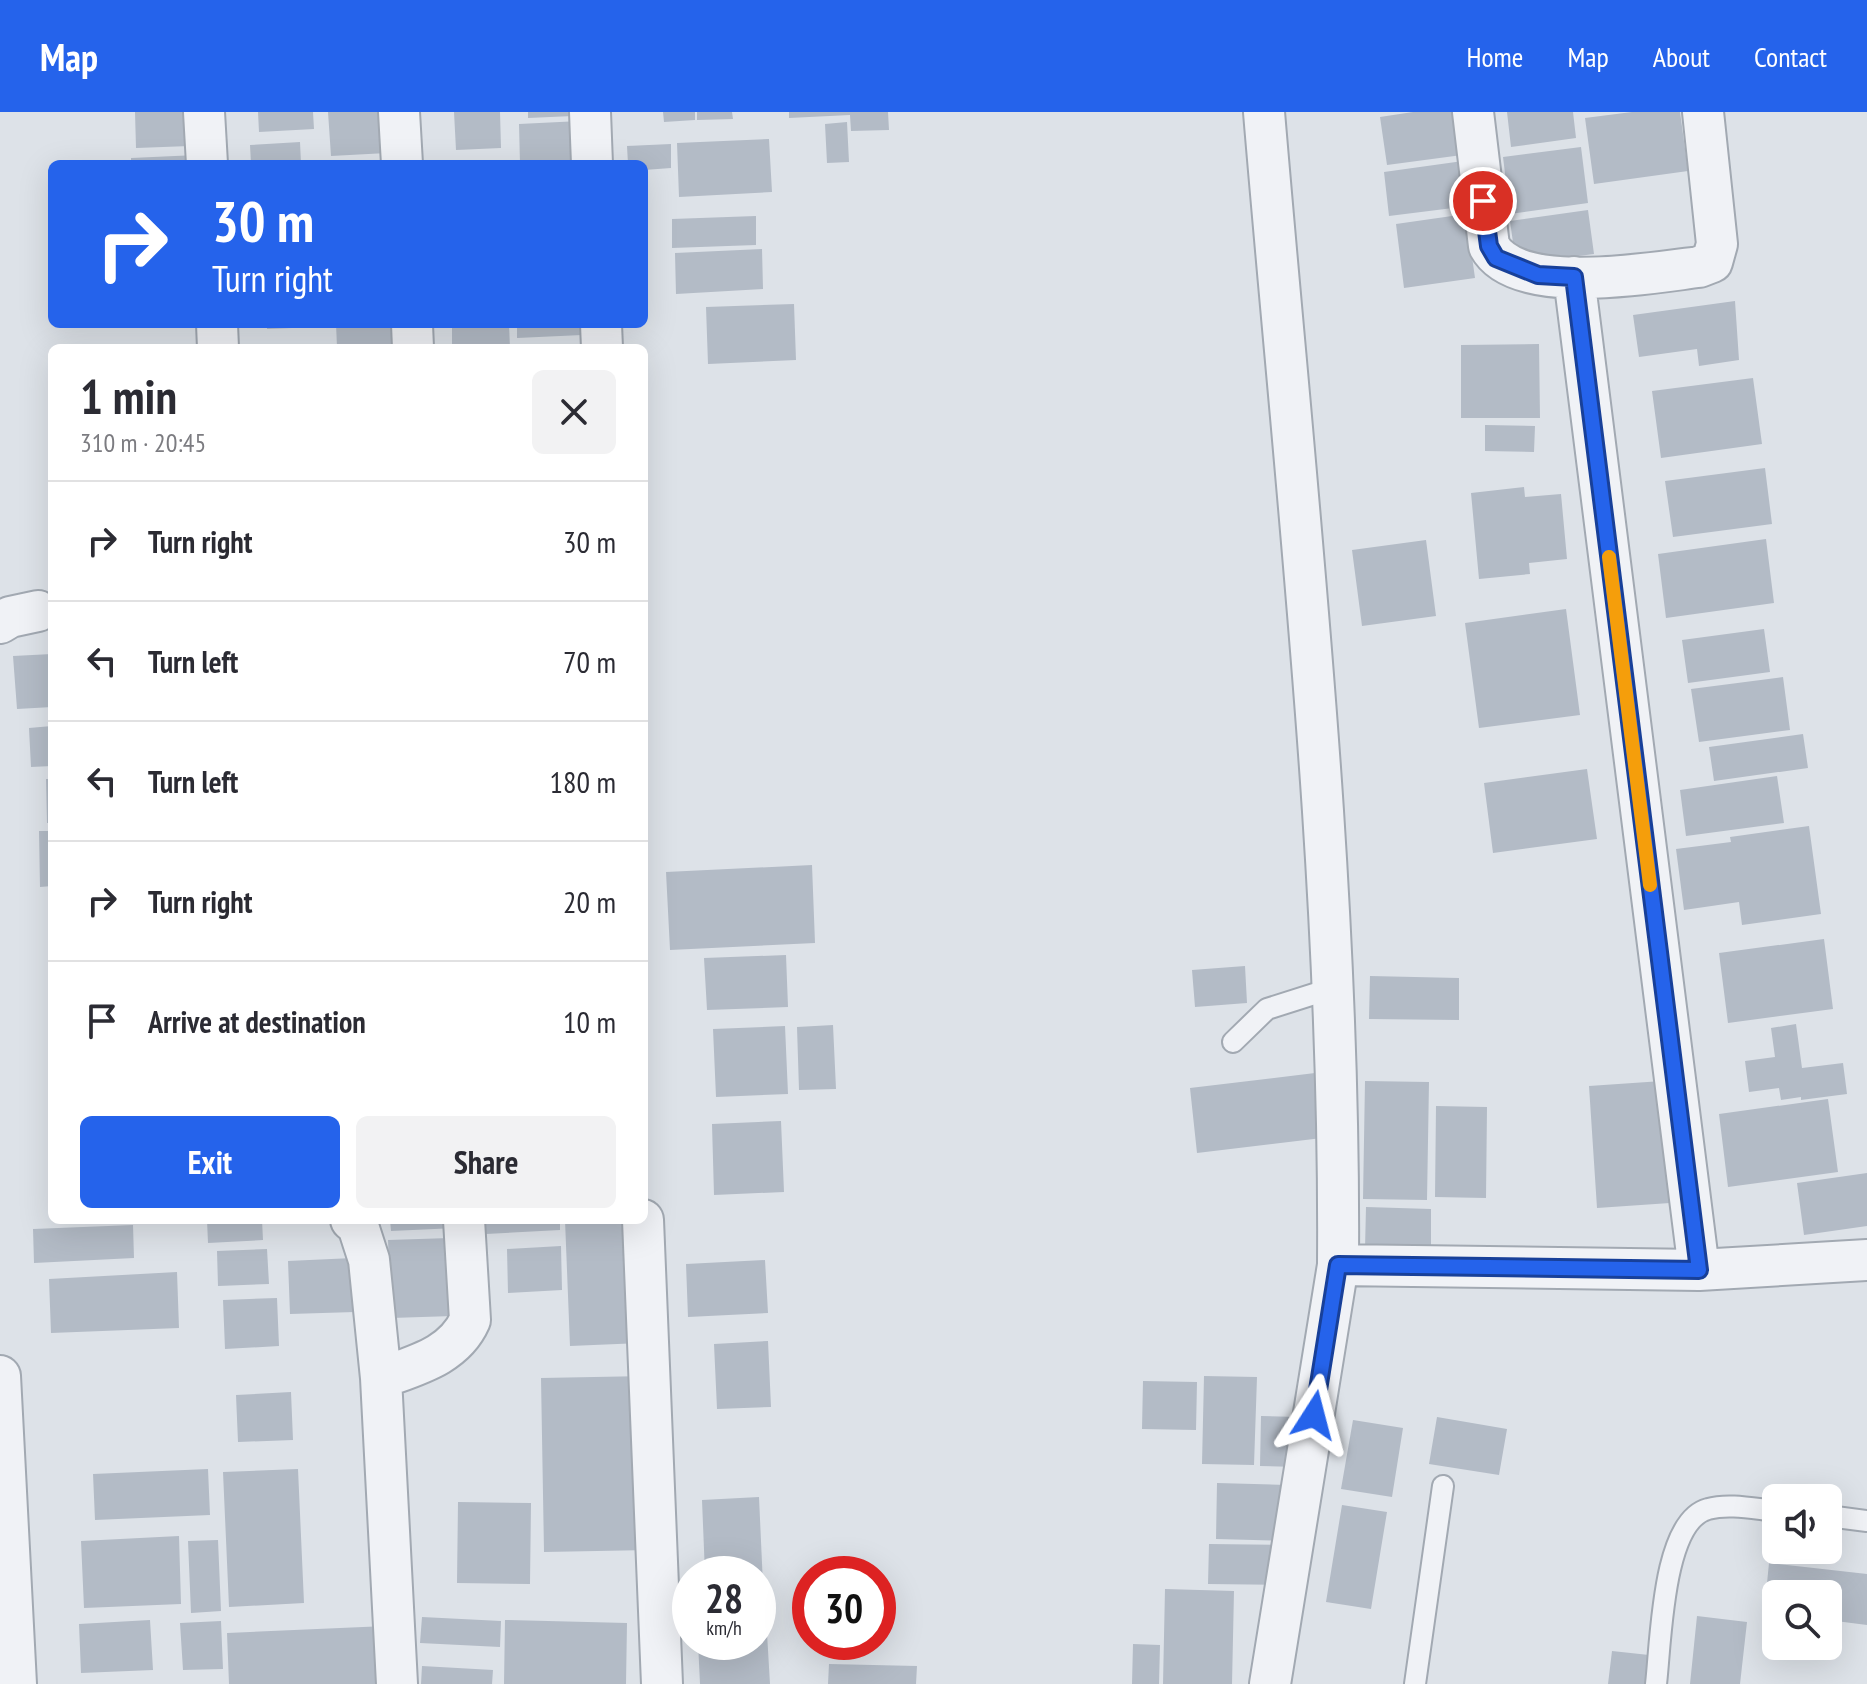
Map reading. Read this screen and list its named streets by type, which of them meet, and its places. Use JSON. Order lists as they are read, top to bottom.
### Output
{
  "page": {
    "header": "Map",
    "nav": [
      "Home",
      "Map",
      "About",
      "Contact"
    ],
    "turn": ["30 m", "Turn right"],
    "heading": ["1 min", "310 m · 20:45"],
    "list": [
      {
        "name": "Turn right",
        "value": "30 m"
      },
      {
        "name": "Turn left",
        "value": "70 m"
      },
      {
        "name": "Turn left",
        "value": "180 m"
      },
      {
        "name": "Turn right",
        "value": "20 m"
      },
      {
        "name": "Arrive at destination",
        "value": "10 m"
      }
    ],
    "buttons": ["Exit", "Share"],
    "speed": "28 km/h",
    "limit": "30"
  }
}
